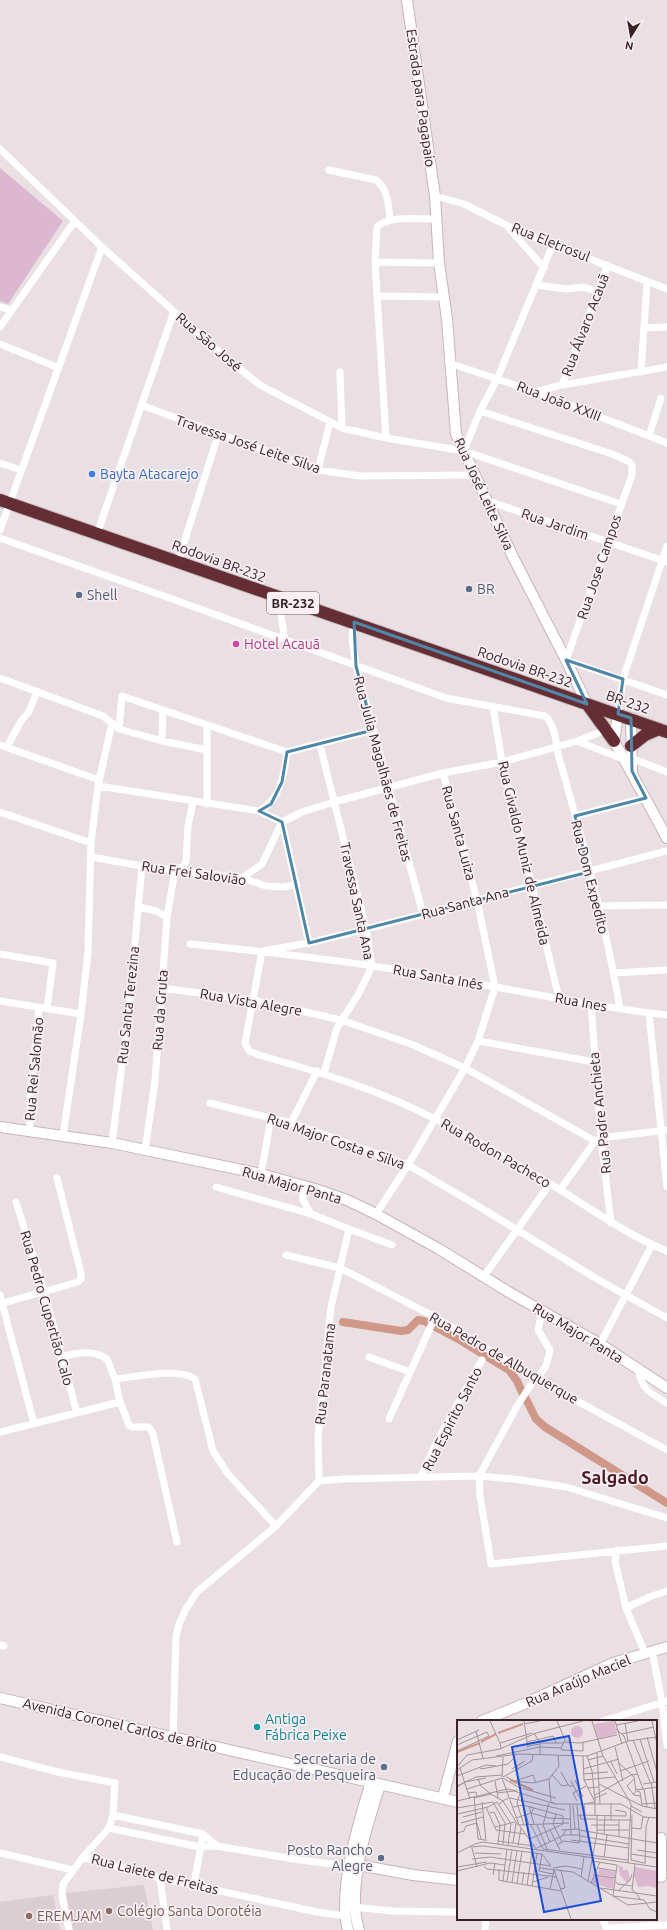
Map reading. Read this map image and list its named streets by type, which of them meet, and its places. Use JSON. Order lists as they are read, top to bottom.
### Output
{
  "streets": {
    "highway": ["Rodovia BR-232", "BR-232"],
    "street": [
      "Estrada para Pagapaio",
      "Rua Eletrosul",
      "Rua Álvaro Acauã",
      "Rua São José",
      "Rua João XXIII",
      "Travessa José Leite Silva",
      "Rua José Leite Silva",
      "Rua Jardim",
      "Rua Jose Campos",
      "Rua Julia Magalhães de Freitas",
      "Rua Santa Luiza",
      "Rua Givaldo Muniz de Almeida",
      "Rua Frei Salovião",
      "Rua Dom Expedito",
      "Travessa Santa Ana",
      "Rua Santa Ana",
      "Rua Santa Inês",
      "Rua Vista Alegre",
      "Rua Ines",
      "Rua Santa Terezina",
      "Rua da Gruta",
      "Rua Rei Salomão",
      "Rua Padre Anchieta",
      "Rua Major Costa e Silva",
      "Rua Rodon Pacheco",
      "Rua Major Panta",
      "Rua Pedro Cupertião Calo",
      "Rua Pedro de Albuquerque",
      "Rua Paranatama",
      "Rua Espirito Santo",
      "Rua Araújo Maciel",
      "Avenida Coronel Carlos de Brito",
      "Rua Laiete de Freitas"
    ]
  },
  "crossings": [
    ["Estrada para Pagapaio", "Rua Eletrosul"],
    ["Estrada para Pagapaio", "Rua José Leite Silva"],
    ["Rua Eletrosul", "Rua Álvaro Acauã"],
    ["Rua Eletrosul", "Rua José Leite Silva"],
    ["Rua São José", "Rua José Leite Silva"],
    ["Rua São José", "Rua Jose Campos"],
    ["Rua João XXIII", "Rua José Leite Silva"],
    ["Travessa José Leite Silva", "Rua José Leite Silva"],
    ["Rua José Leite Silva", "Rua Jardim"],
    ["Rua José Leite Silva", "Rodovia BR-232"],
    ["Rua José Leite Silva", "Rua Jose Campos"],
    ["Rua José Leite Silva", "BR-232"],
    ["Rua Jardim", "Rua Jose Campos"],
    ["Rodovia BR-232", "BR-232"],
    ["Rodovia BR-232", "Rua Julia Magalhães de Freitas"],
    ["Rua Julia Magalhães de Freitas", "Rua Santa Ana"],
    ["Rua Santa Luiza", "Rua Santa Ana"],
    ["Rua Santa Luiza", "Rua Santa Inês"],
    ["Rua Santa Luiza", "Rua Ines"],
    ["Rua Givaldo Muniz de Almeida", "Rua Dom Expedito"],
    ["Rua Givaldo Muniz de Almeida", "Rua Santa Ana"],
    ["Rua Givaldo Muniz de Almeida", "Rua Ines"],
    ["Rua Frei Salovião", "Rua Santa Terezina"],
    ["Rua Frei Salovião", "Rua da Gruta"],
    ["Rua Dom Expedito", "Rua Santa Ana"],
    ["Rua Dom Expedito", "Rua Ines"],
    ["Travessa Santa Ana", "Rua Santa Ana"],
    ["Travessa Santa Ana", "Rua Santa Inês"],
    ["Travessa Santa Ana", "Rua Vista Alegre"],
    ["Travessa Santa Ana", "Rua Major Costa e Silva"],
    ["Travessa Santa Ana", "Rua Rodon Pacheco"],
    ["Rua Santa Ana", "Rua Santa Inês"],
    ["Rua Santa Inês", "Rua Ines"],
    ["Rua Vista Alegre", "Rua da Gruta"],
    ["Rua Vista Alegre", "Rua Padre Anchieta"],
    ["Rua Ines", "Rua Padre Anchieta"],
    ["Rua Santa Terezina", "Rua Major Panta"],
    ["Rua da Gruta", "Rua Major Panta"],
    ["Rua Rei Salomão", "Rua Major Panta"],
    ["Rua Padre Anchieta", "Rua Rodon Pacheco"],
    ["Rua Pedro de Albuquerque", "Rua Paranatama"]
  ],
  "districts": ["Salgado"],
  "places": [
    "Bayta Atacarejo",
    "BR",
    "Shell",
    "Hotel Acauã",
    "Antiga Fábrica Peixe",
    "Secretaria de Educação de Pesqueira",
    "Posto Rancho Alegre",
    "Colégio Santa Dorotéia",
    "EREMJAM"
  ],
  "north": "bottom"
}
